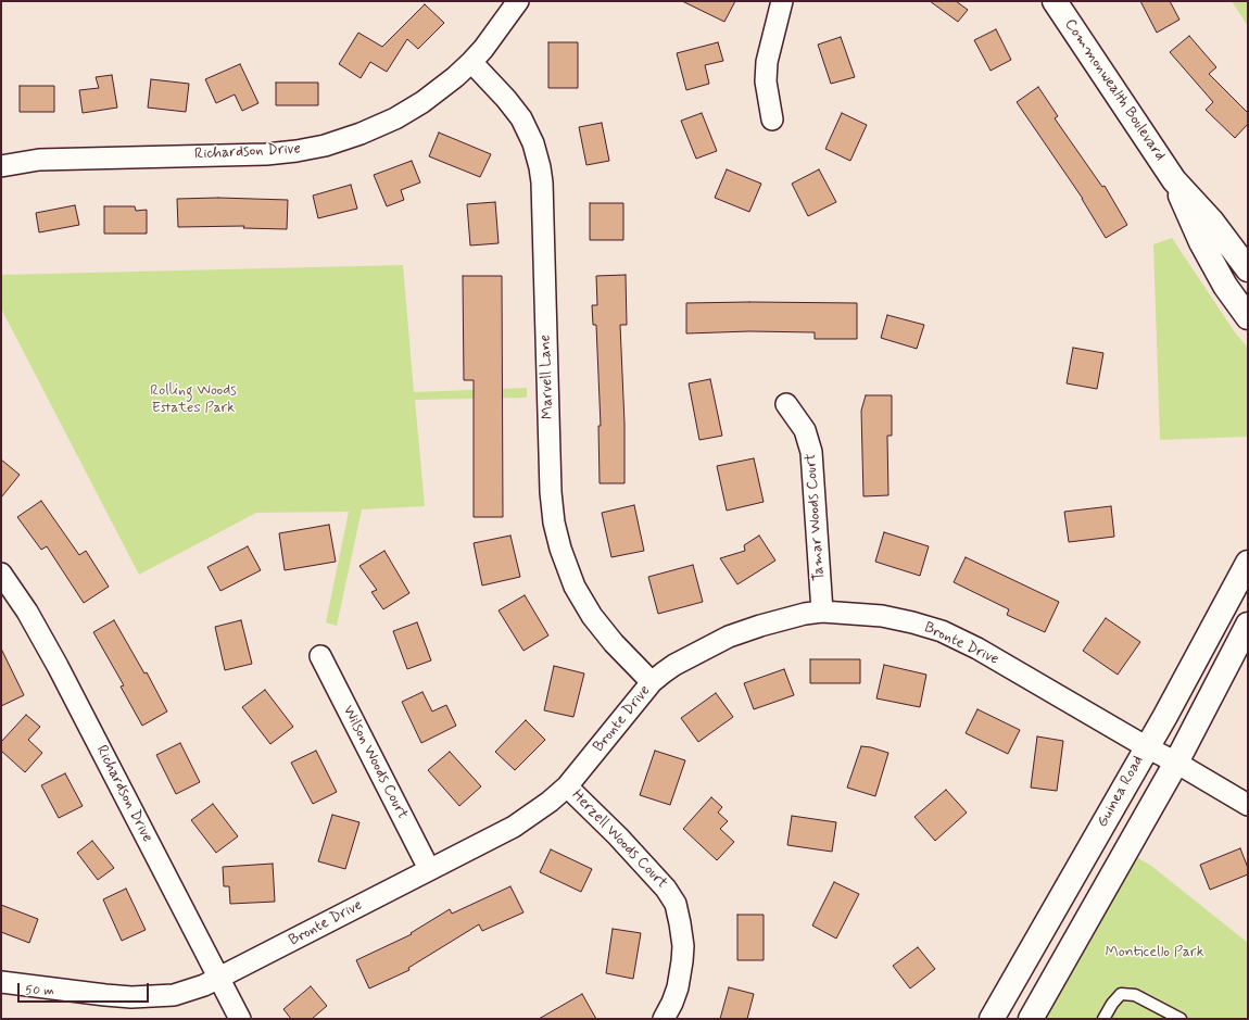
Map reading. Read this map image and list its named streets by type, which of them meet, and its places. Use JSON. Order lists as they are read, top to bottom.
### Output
{
  "streets": {
    "main road": ["Commonwealth Boulevard", "Guinea Road"],
    "street": [
      "Richardson Drive",
      "Marvell Lane",
      "Tamar Woods Court",
      "Bronte Drive",
      "Wilson Woods Court",
      "Herzell Woods Court"
    ]
  },
  "crossings": [
    ["Richardson Drive", "Marvell Lane"],
    ["Richardson Drive", "Bronte Drive"],
    ["Marvell Lane", "Bronte Drive"],
    ["Tamar Woods Court", "Bronte Drive"],
    ["Bronte Drive", "Wilson Woods Court"],
    ["Bronte Drive", "Guinea Road"],
    ["Bronte Drive", "Herzell Woods Court"]
  ],
  "parks": ["Rolling Woods Estates Park", "Monticello Park"],
  "scale_bar": "50 m"
}
